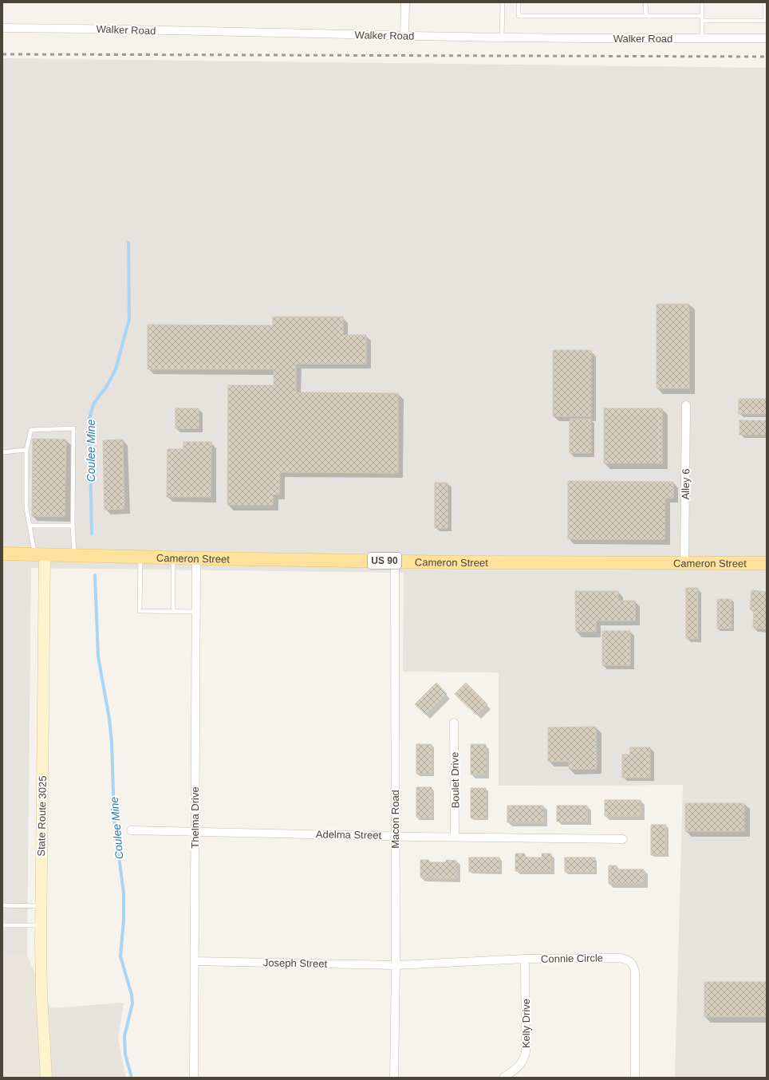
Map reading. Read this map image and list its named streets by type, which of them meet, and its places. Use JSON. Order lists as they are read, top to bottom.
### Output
{
  "streets": {
    "main road": ["Cameron Street", "US 90", "State Route 3025"],
    "street": [
      "Walker Road",
      "Alley 6",
      "Boulet Drive",
      "Thelma Drive",
      "Macon Road",
      "Adelma Street",
      "Connie Circle",
      "Joseph Street",
      "Kelly Drive"
    ]
  },
  "crossings": [
    ["Alley 6", "Cameron Street"],
    ["Cameron Street", "State Route 3025"],
    ["Cameron Street", "Thelma Drive"],
    ["Cameron Street", "Macon Road"],
    ["Boulet Drive", "Adelma Street"],
    ["Thelma Drive", "Adelma Street"],
    ["Thelma Drive", "Joseph Street"],
    ["Macon Road", "Adelma Street"],
    ["Macon Road", "Connie Circle"],
    ["Macon Road", "Joseph Street"],
    ["Connie Circle", "Joseph Street"],
    ["Connie Circle", "Kelly Drive"]
  ],
  "water": ["Coulee Mine"]
}
